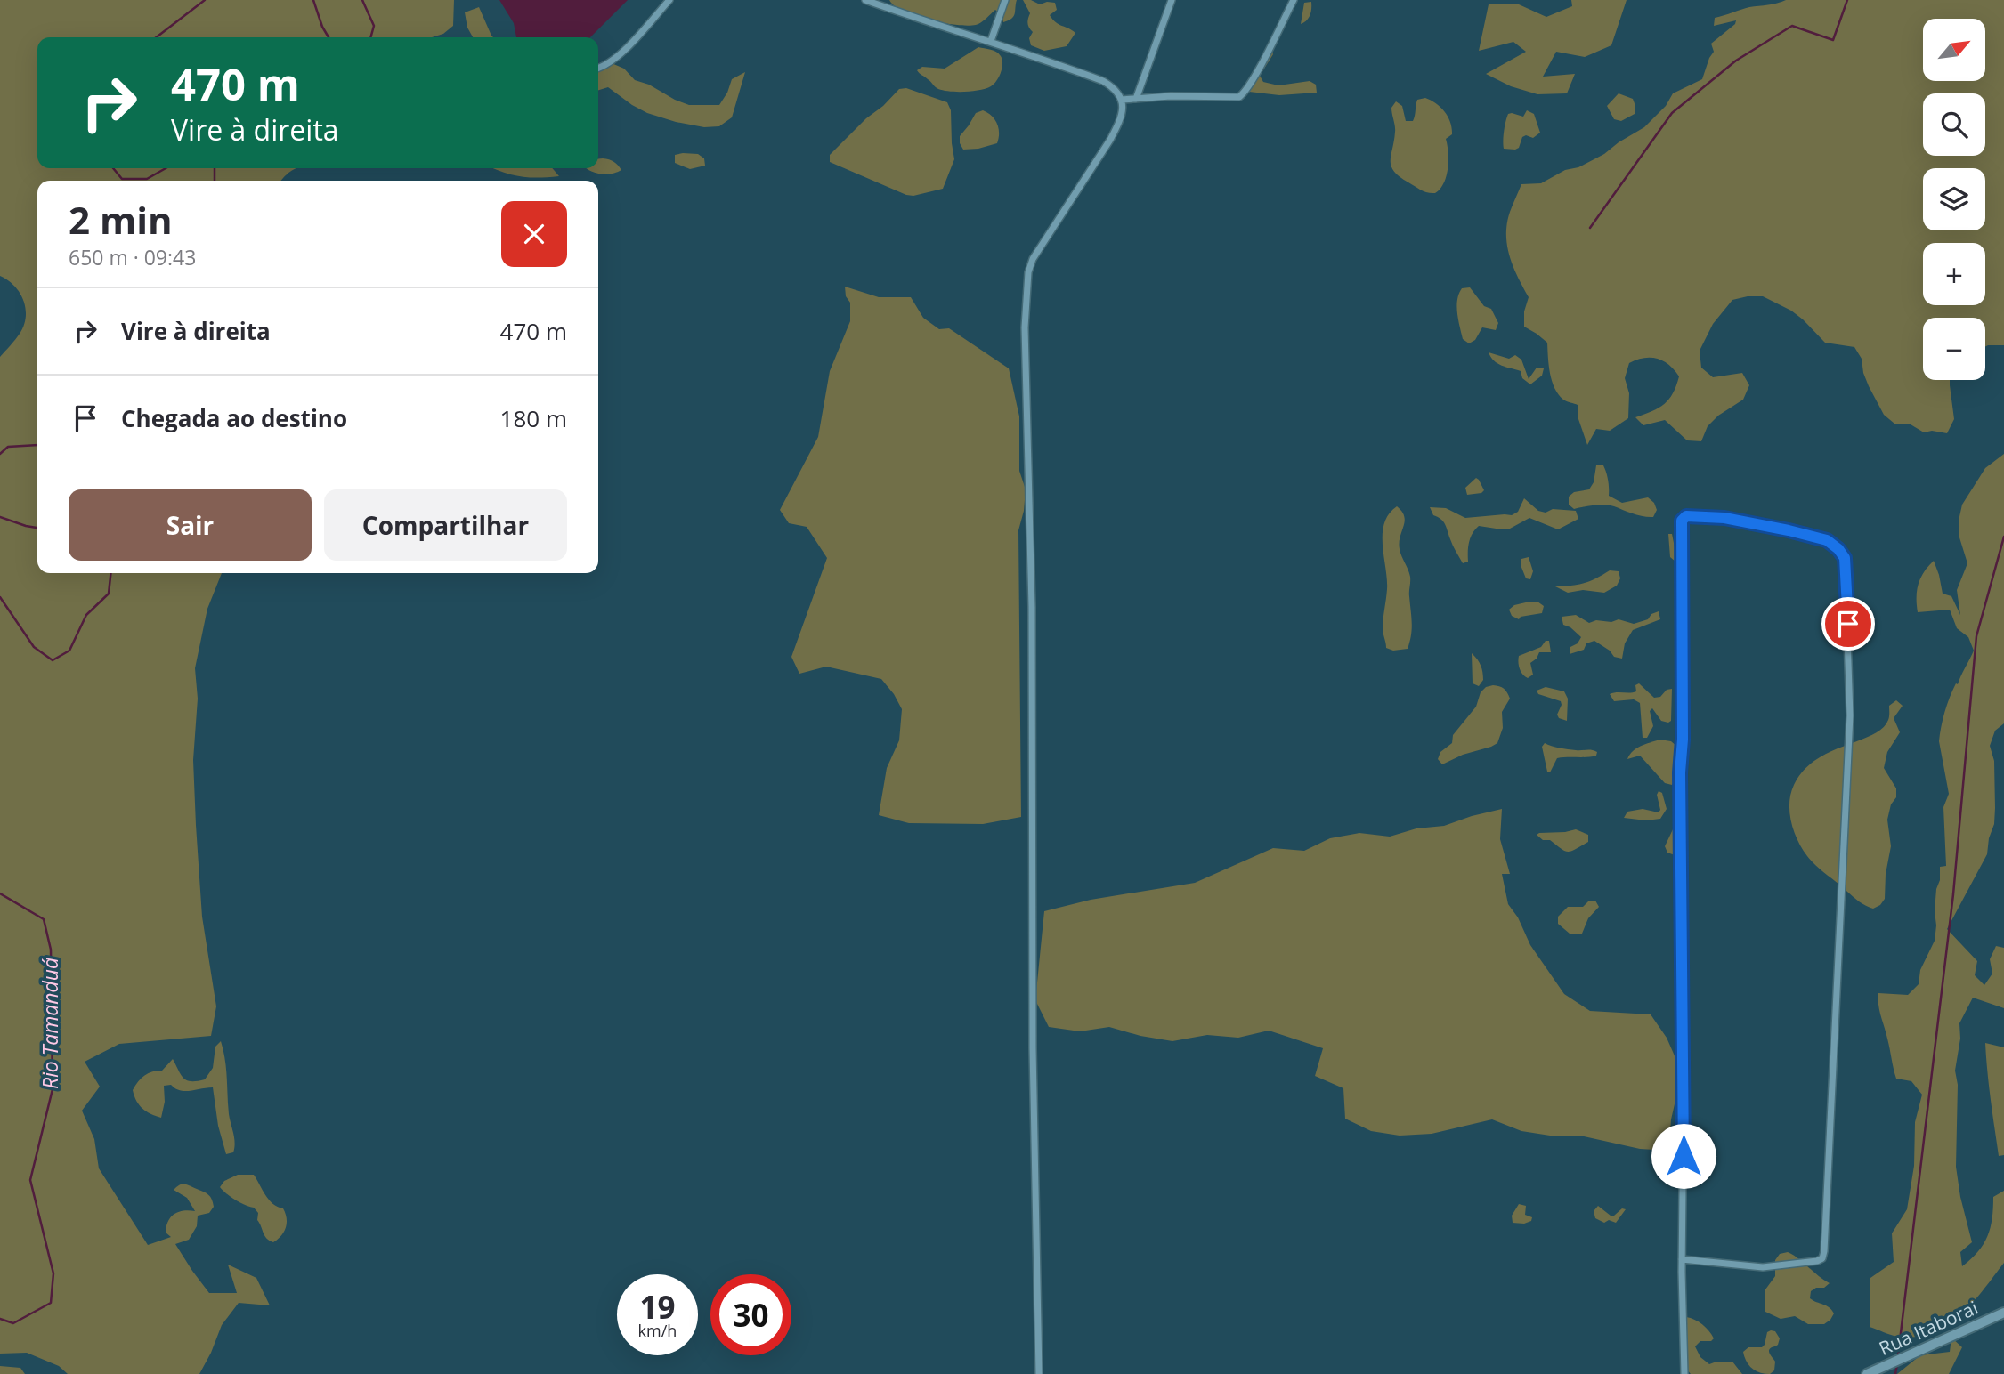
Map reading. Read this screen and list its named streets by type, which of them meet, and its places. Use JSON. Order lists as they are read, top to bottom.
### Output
{
  "streets": {
    "street": ["Rua Itaborai"]
  },
  "water": ["Rio Tamanduá"],
  "north": "top right",
  "page": {
    "map_buttons": ["+", "−"],
    "turn": ["470 m", "Vire à direita"],
    "heading": ["2 min", "650 m · 09:43"],
    "list": [
      {
        "name": "Vire à direita",
        "value": "470 m"
      },
      {
        "name": "Chegada ao destino",
        "value": "180 m"
      }
    ],
    "buttons": ["Sair", "Compartilhar"],
    "speed": "19 km/h",
    "limit": "30"
  }
}
